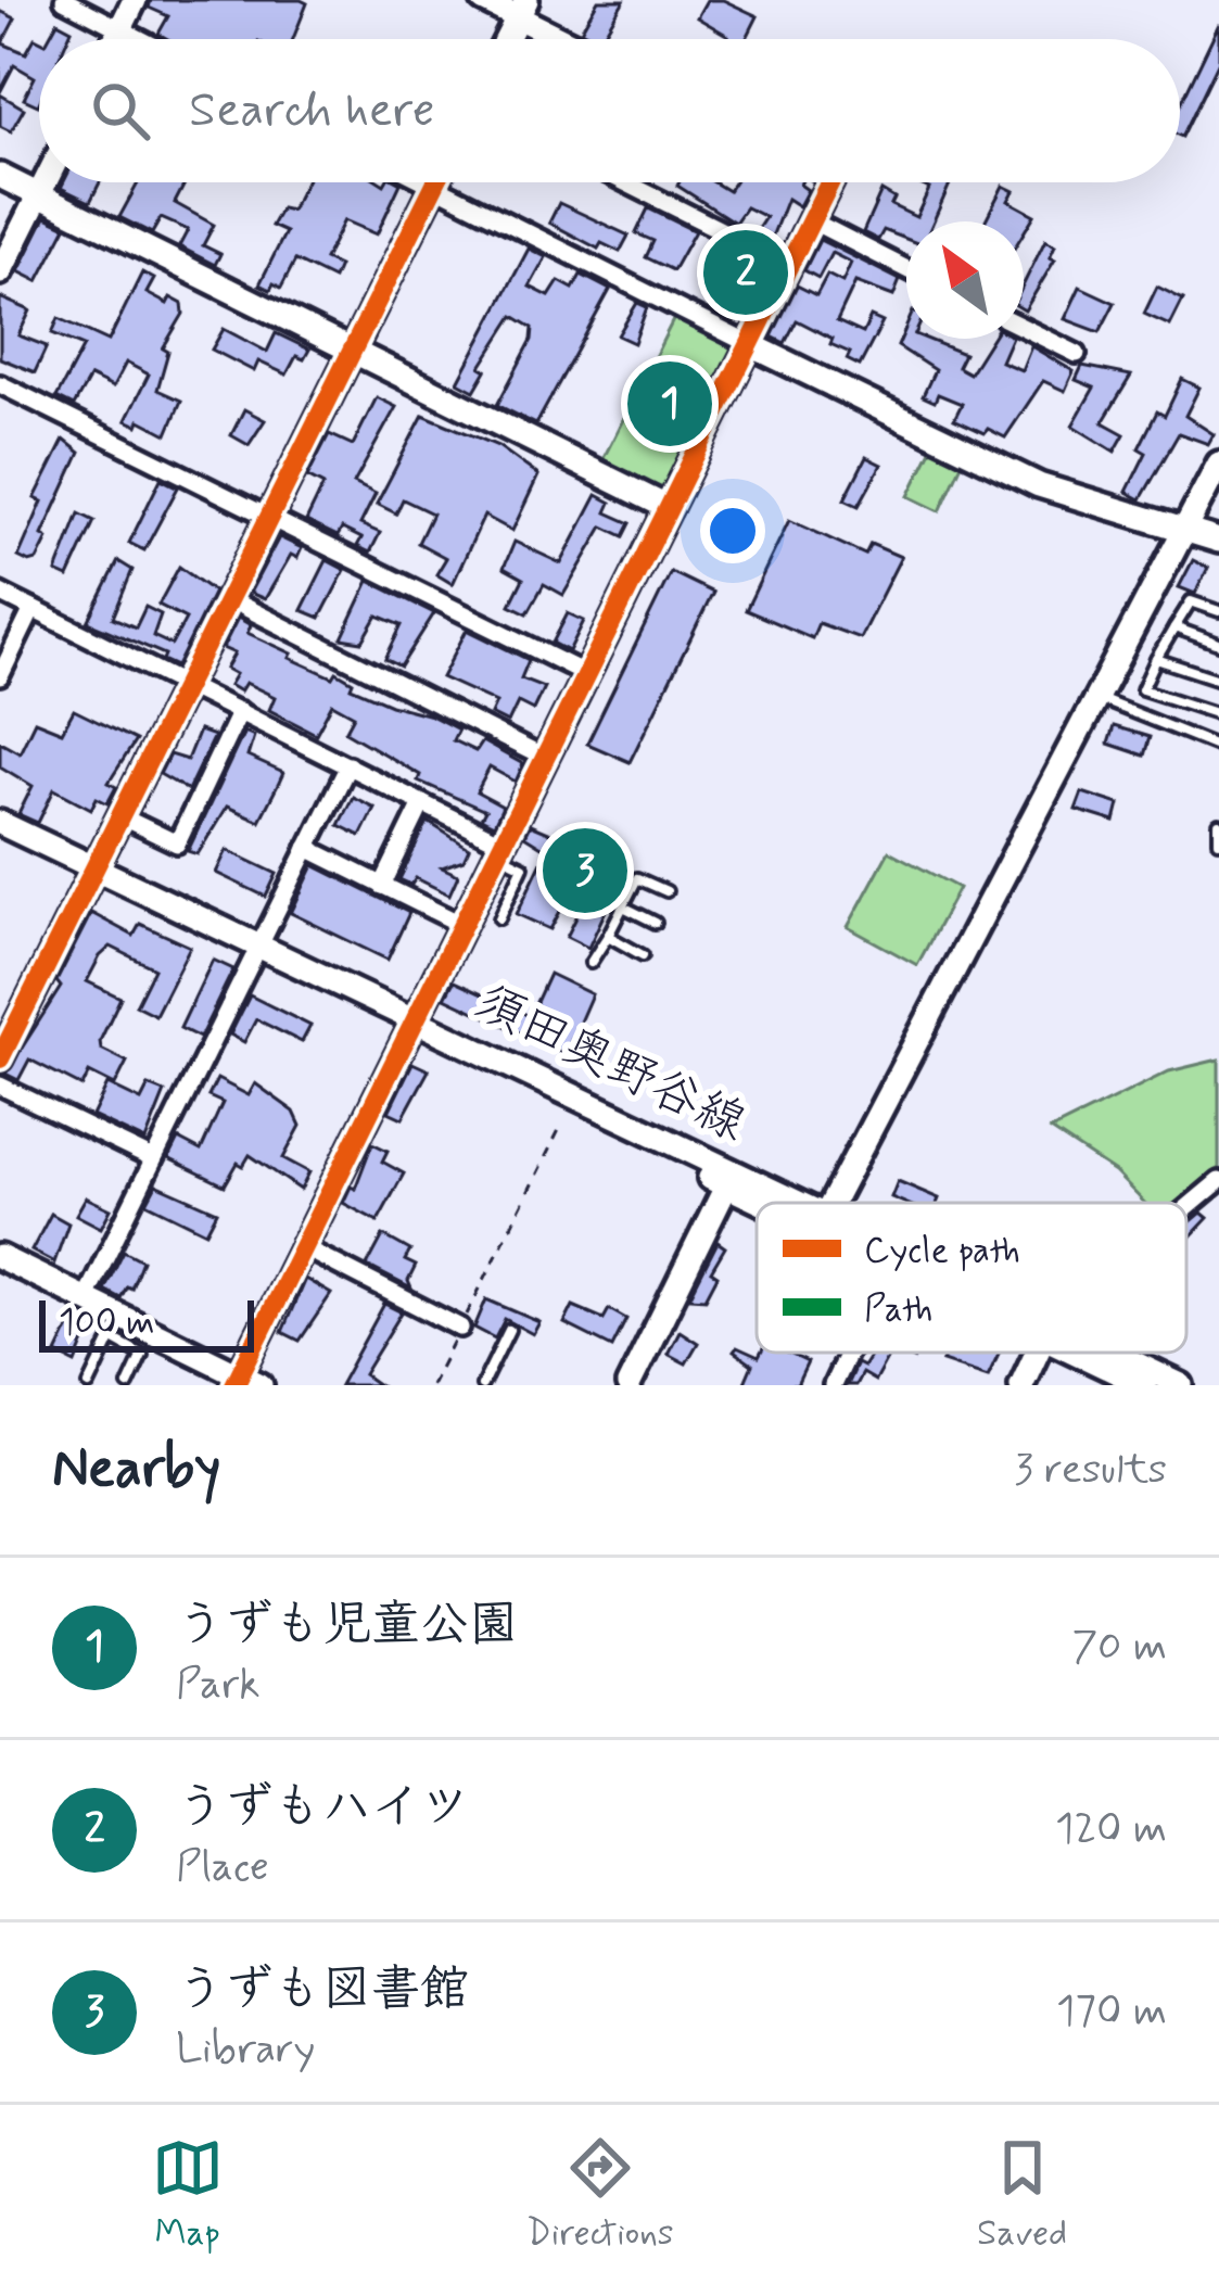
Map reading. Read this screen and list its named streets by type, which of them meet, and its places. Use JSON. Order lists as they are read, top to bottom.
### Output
{
  "streets": {
    "street": ["須田奥野谷線"]
  },
  "legend": ["Cycle path", "Path"],
  "scale_bar": "100 m",
  "north": "top left",
  "page": {
    "search": "Search here",
    "pins": ["2", "1", "3"],
    "scale": "100 m",
    "heading": ["Nearby", "3 results"],
    "list": [
      {
        "mark": "1",
        "name": "うずも児童公園",
        "note": "Park",
        "value": "70 m"
      },
      {
        "mark": "2",
        "name": "うずもハイツ",
        "note": "Place",
        "value": "120 m"
      },
      {
        "mark": "3",
        "name": "うずも図書館",
        "note": "Library",
        "value": "170 m"
      }
    ],
    "nav": ["Map", "Directions", "Saved"]
  }
}
